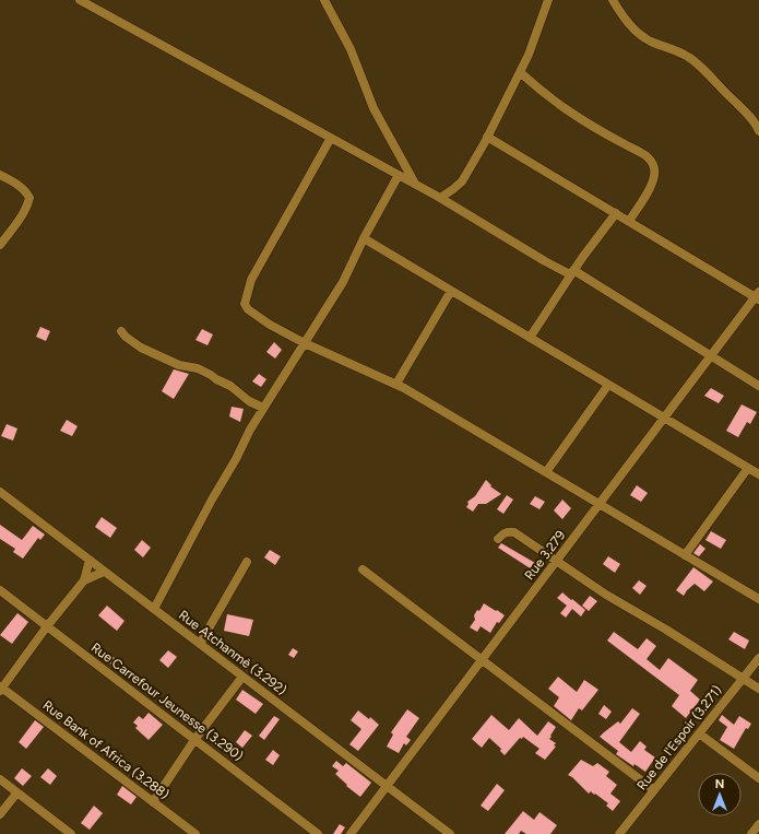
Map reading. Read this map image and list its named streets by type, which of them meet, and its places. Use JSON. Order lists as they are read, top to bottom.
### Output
{
  "streets": {
    "street": [
      "Rue 3.279",
      "Rue Atchanmè (3.292)",
      "Rue Carrefour Jeunesse (3.290)",
      "Rue de l'Espoir (3.271)",
      "Rue Bank of Africa (3.288)"
    ]
  },
  "crossings": [
    ["Rue 3.279", "Rue Atchanmè (3.292)"]
  ],
  "north": "top"
}
